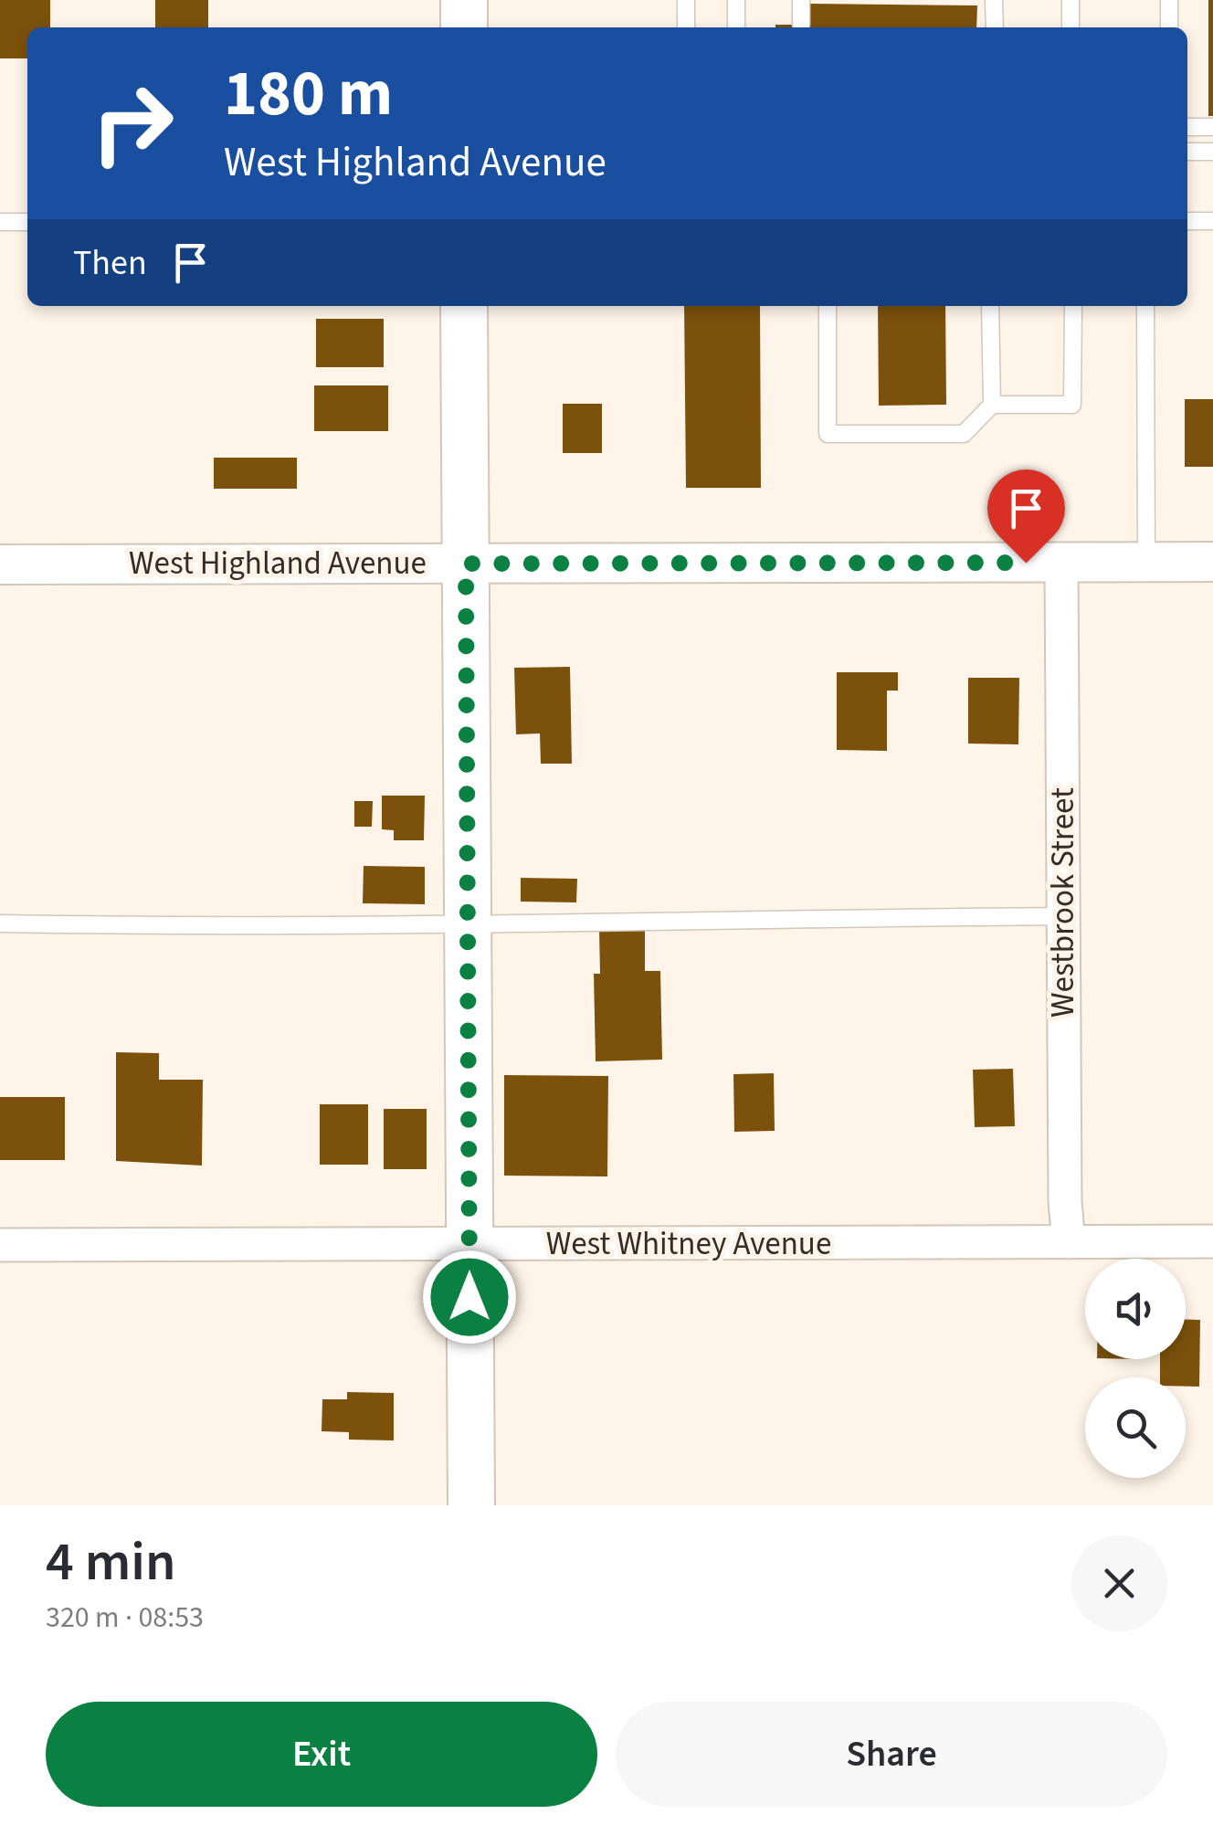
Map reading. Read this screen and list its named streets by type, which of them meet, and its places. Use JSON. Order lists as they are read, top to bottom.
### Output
{
  "streets": {
    "street": ["West Highland Avenue", "Westbrook Street", "West Whitney Avenue"]
  },
  "crossings": [
    ["West Highland Avenue", "Westbrook Street"],
    ["Westbrook Street", "West Whitney Avenue"]
  ],
  "page": {
    "turn": ["180 m", "West Highland Avenue"],
    "then": "Then",
    "heading": ["4 min", "320 m · 08:53"],
    "buttons": ["Exit", "Share"]
  }
}
